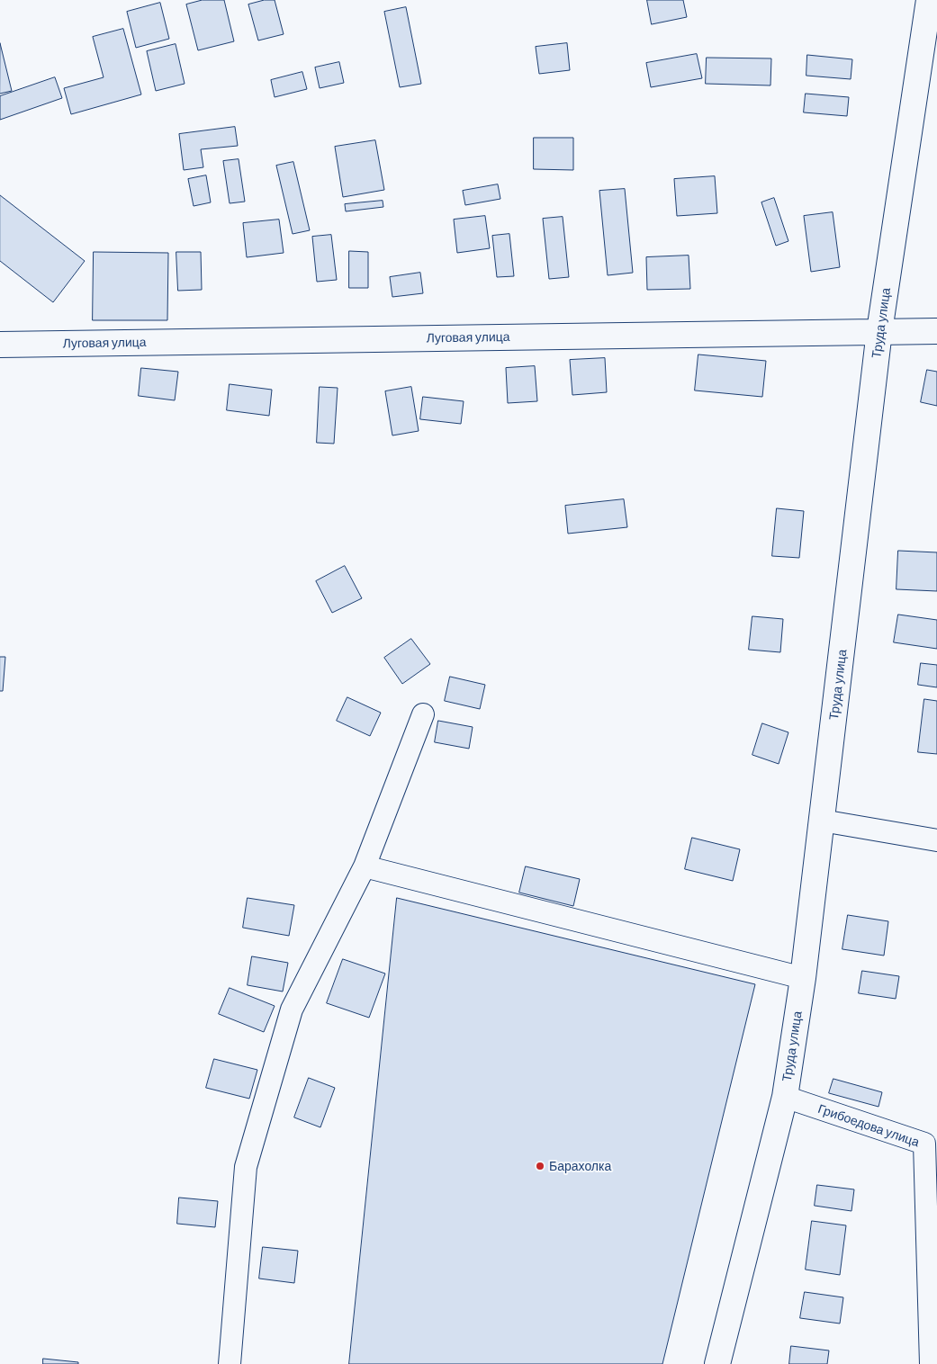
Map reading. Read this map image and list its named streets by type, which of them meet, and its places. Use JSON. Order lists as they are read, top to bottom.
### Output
{
  "streets": {
    "street": ["Труда улица", "Луговая улица", "Грибоедова улица"]
  },
  "crossings": [
    ["Труда улица", "Луговая улица"],
    ["Труда улица", "Грибоедова улица"]
  ],
  "places": ["Барахолка"]
}
